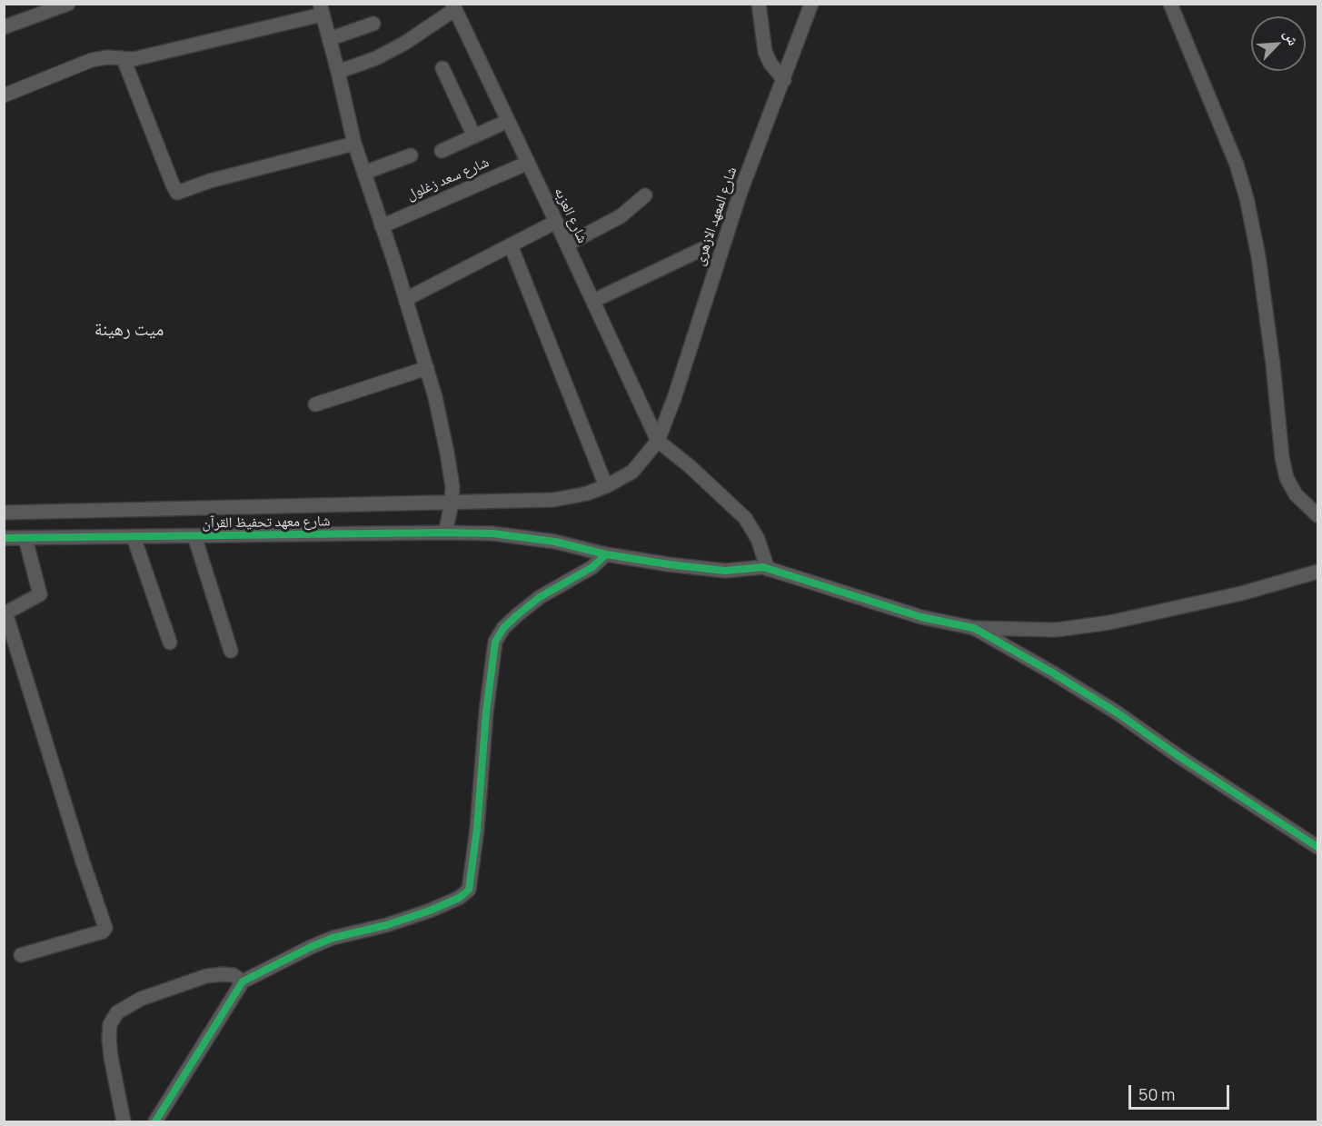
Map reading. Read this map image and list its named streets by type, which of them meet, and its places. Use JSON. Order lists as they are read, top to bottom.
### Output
{
  "streets": {
    "street": [
      "شارع سعد زغلول",
      "شارع العزبه",
      "شارع المعهد الازهرى",
      "شارع معهد تحفيظ القرآن"
    ]
  },
  "crossings": [
    ["شارع سعد زغلول", "شارع العزبه"],
    ["شارع العزبه", "شارع المعهد الازهرى"]
  ],
  "districts": ["ميت رهينة"],
  "scale_bar": "50 m",
  "north": "top right"
}
